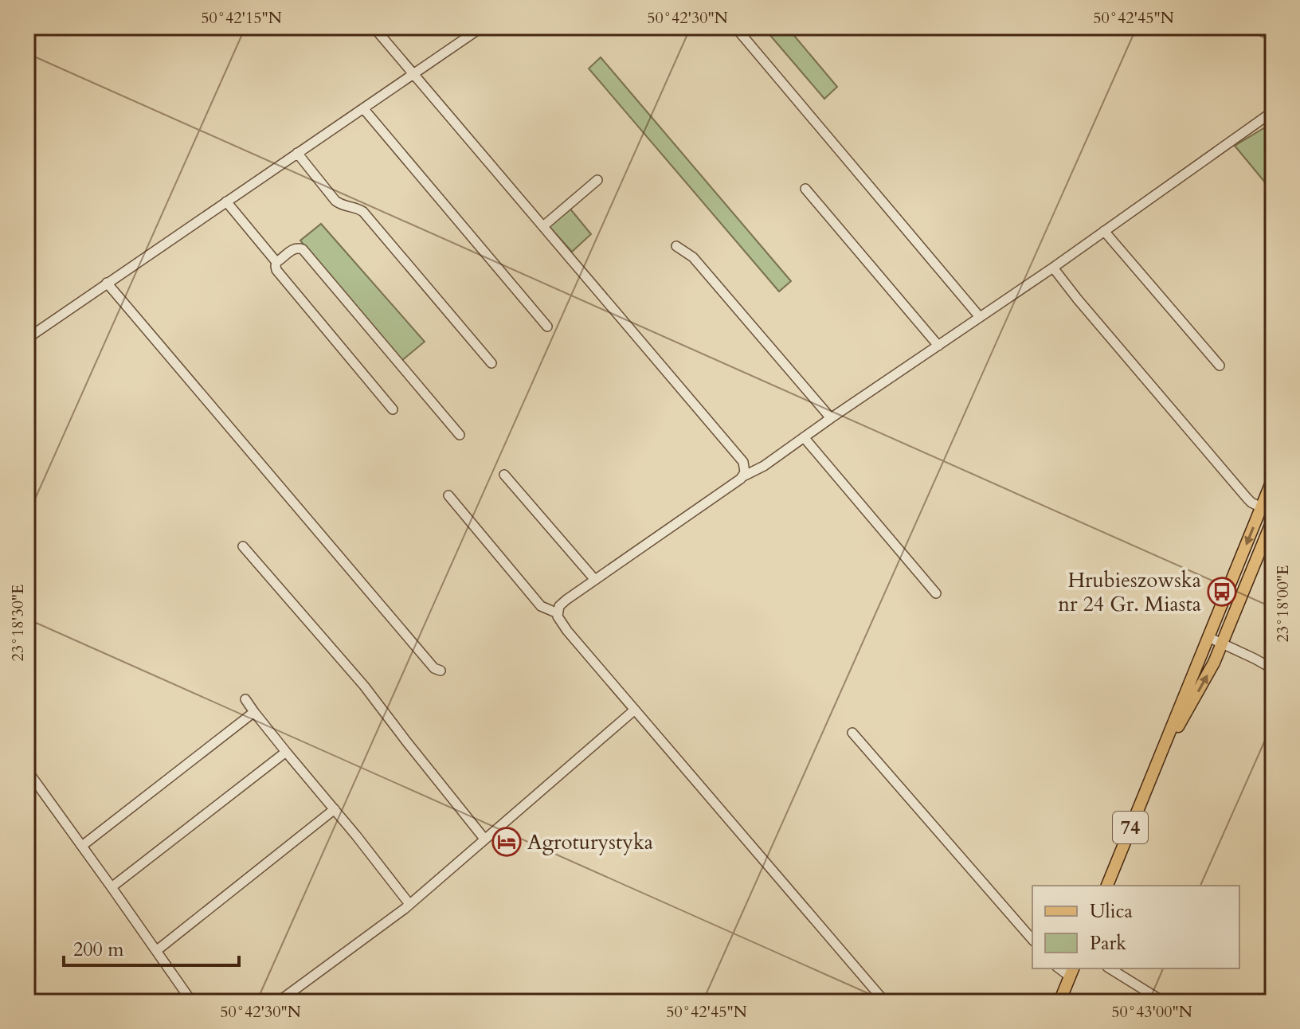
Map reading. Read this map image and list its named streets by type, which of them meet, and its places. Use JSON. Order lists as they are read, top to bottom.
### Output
{
  "streets": {
    "main road": ["74"]
  },
  "places": {
    "bus stop": ["Hrubieszowska nr 24 Gr. Miasta"],
    "hotel": ["Agroturystyka"]
  },
  "legend": ["Ulica", "Park"],
  "scale_bar": "200 m",
  "coordinates": [
    "50°42'15\"N",
    "50°42'30\"N",
    "50°42'45\"N",
    "23°18'00\"E",
    "23°18'30\"E",
    "50°43'00\"N"
  ]
}
